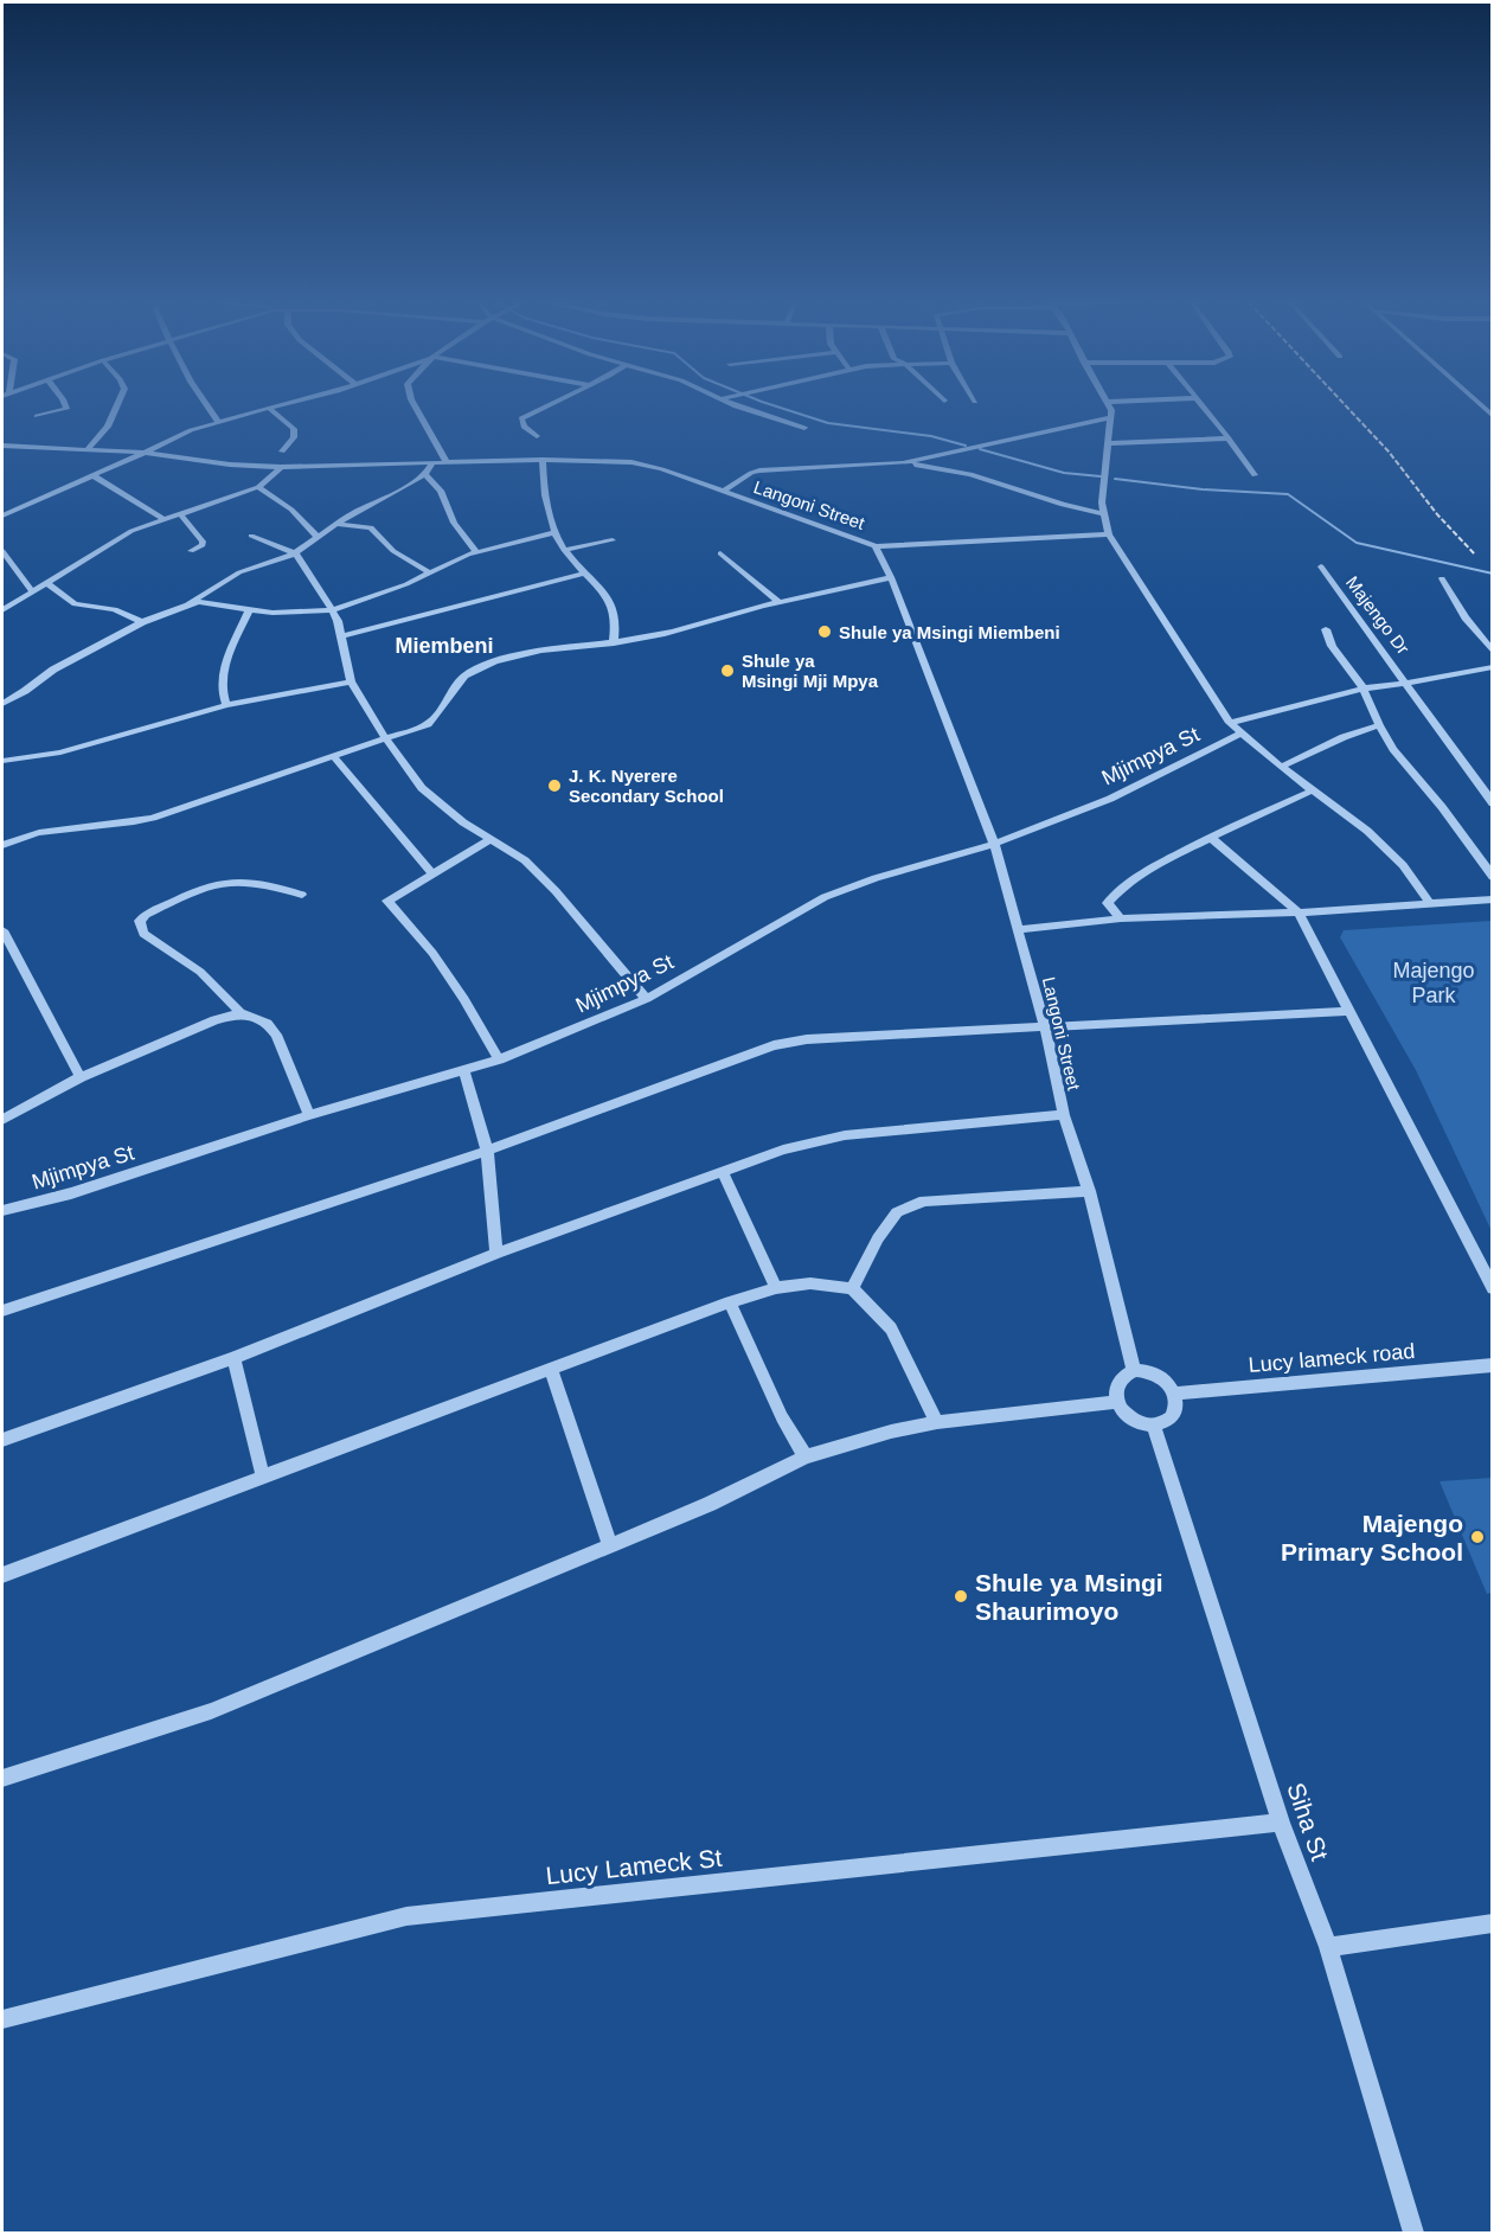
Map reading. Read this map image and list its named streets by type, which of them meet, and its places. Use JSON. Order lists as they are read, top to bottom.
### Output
{
  "streets": {
    "street": [
      "Langoni Street",
      "Majengo Dr",
      "Mjimpya St",
      "Lucy lameck road",
      "Siha St",
      "Lucy Lameck St"
    ]
  },
  "crossings": [
    ["Langoni Street", "Mjimpya St"],
    ["Langoni Street", "Lucy lameck road"],
    ["Langoni Street", "Siha St"],
    ["Lucy lameck road", "Siha St"],
    ["Siha St", "Lucy Lameck St"]
  ],
  "districts": ["Miembeni"],
  "parks": ["Majengo Park"],
  "places": [
    "Shule ya Msingi Miembeni",
    "Shule ya Msingi Mji Mpya",
    "J. K. Nyerere Secondary School",
    "Majengo Primary School",
    "Shule ya Msingi Shaurimoyo"
  ]
}
